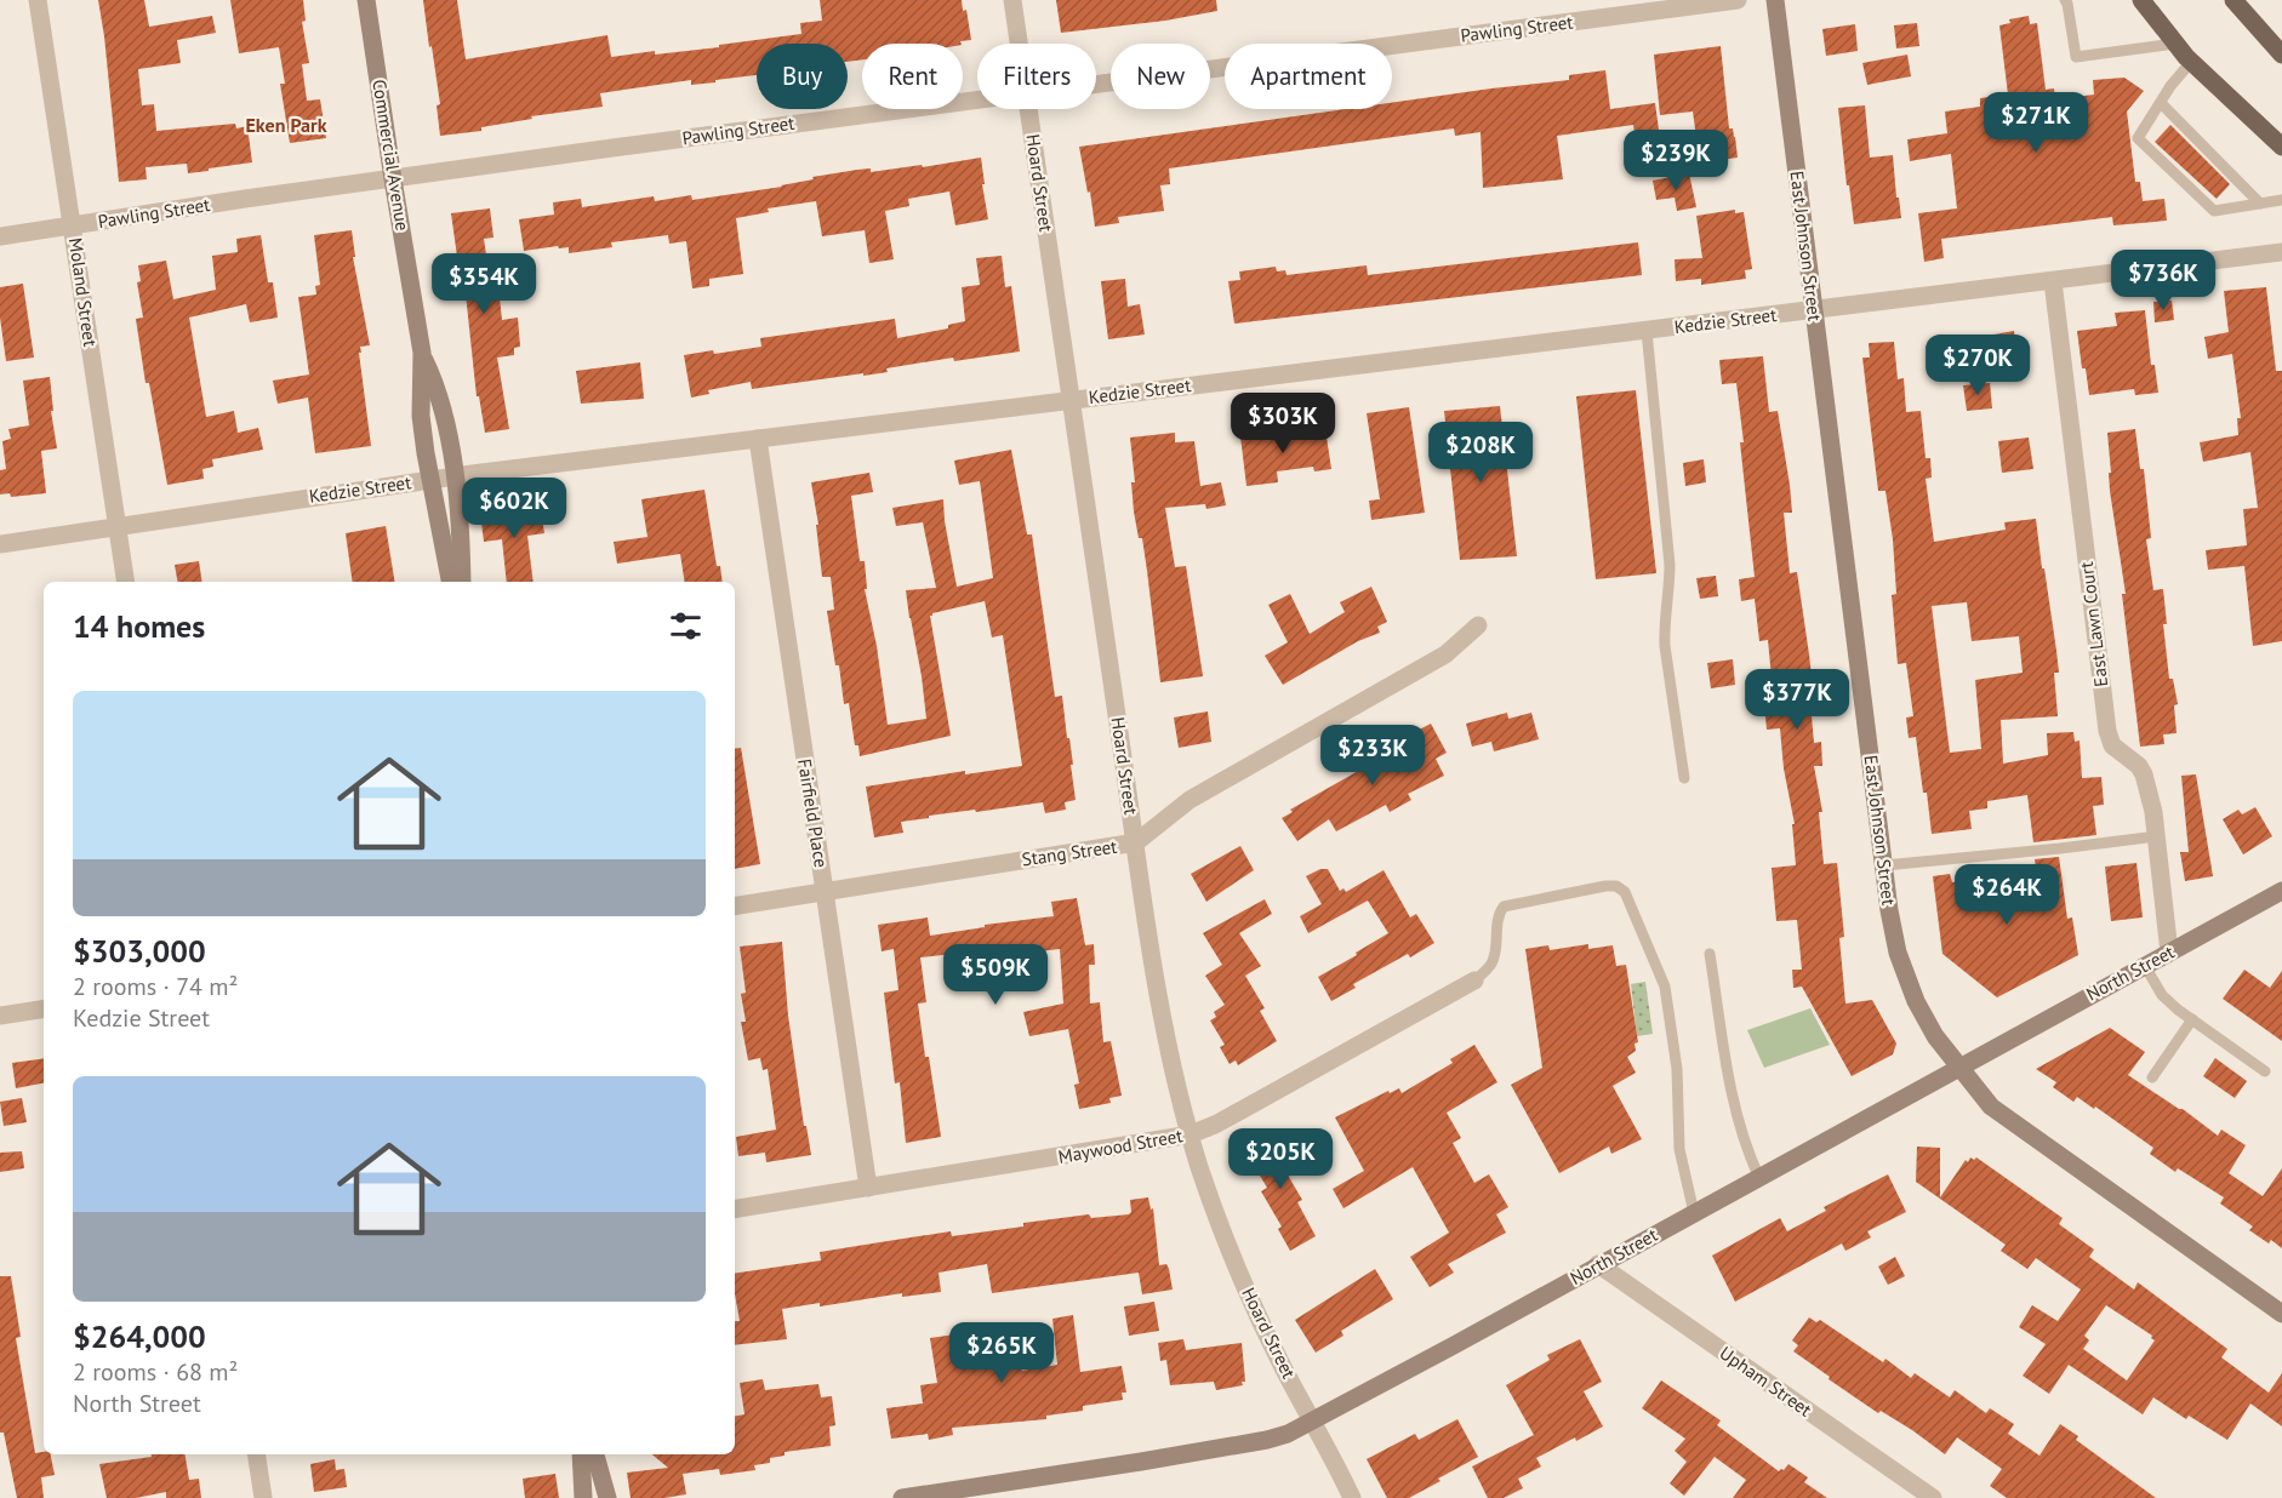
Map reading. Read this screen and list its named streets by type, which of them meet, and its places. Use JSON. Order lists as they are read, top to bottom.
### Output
{
  "streets": {
    "street": [
      "Pawling Street",
      "Commercial Avenue",
      "Hoard Street",
      "East Johnson Street",
      "Moland Street",
      "Kedzie Street",
      "East Lawn Court",
      "Fairfield Place",
      "Stang Street",
      "North Street",
      "Maywood Street",
      "Upham Street"
    ]
  },
  "crossings": [
    ["Pawling Street", "Commercial Avenue"],
    ["Pawling Street", "Moland Street"],
    ["Commercial Avenue", "Kedzie Street"],
    ["Hoard Street", "Kedzie Street"],
    ["Hoard Street", "Stang Street"],
    ["Hoard Street", "North Street"],
    ["Hoard Street", "Maywood Street"],
    ["East Johnson Street", "Kedzie Street"],
    ["East Johnson Street", "North Street"],
    ["Moland Street", "Kedzie Street"],
    ["Kedzie Street", "East Lawn Court"],
    ["Kedzie Street", "Fairfield Place"],
    ["East Lawn Court", "North Street"],
    ["Fairfield Place", "Stang Street"],
    ["Fairfield Place", "Maywood Street"],
    ["North Street", "Upham Street"]
  ],
  "districts": ["Eken Park"],
  "page": {
    "chip": [
      "Buy",
      "Rent",
      "Filters",
      "New",
      "Apartment"
    ],
    "price": [
      "$271K",
      "$239K",
      "$736K",
      "$354K",
      "$270K",
      "$303K",
      "$208K",
      "$602K",
      "$377K",
      "$233K",
      "$264K",
      "$509K",
      "$205K",
      "$265K"
    ],
    "heading": "14 homes",
    "list": [
      {
        "name": "$303,000",
        "note": "2 rooms · 74 m² · Kedzie Street"
      },
      {
        "name": "$264,000",
        "note": "2 rooms · 68 m² · North Street"
      }
    ]
  }
}
